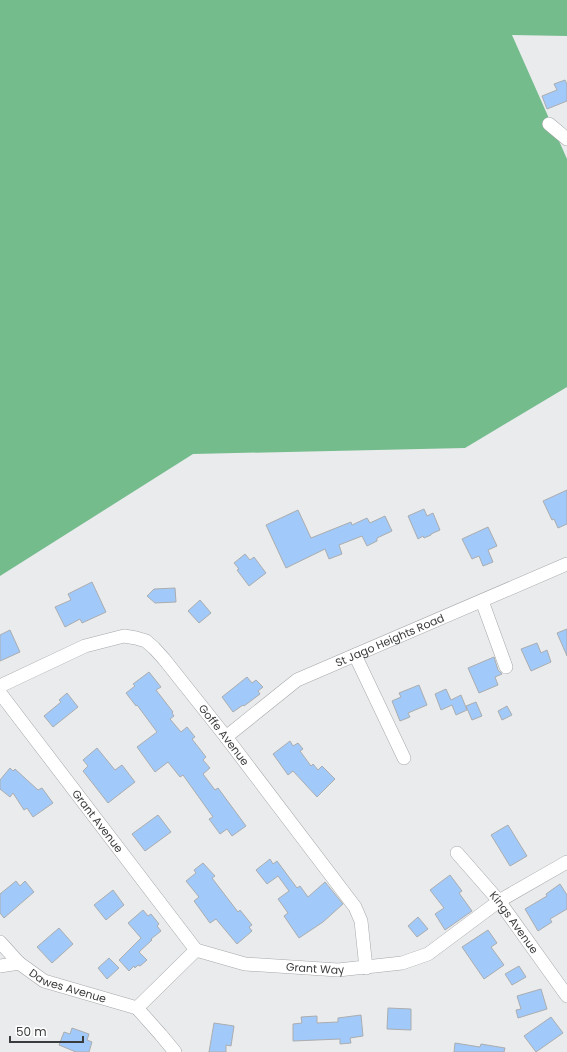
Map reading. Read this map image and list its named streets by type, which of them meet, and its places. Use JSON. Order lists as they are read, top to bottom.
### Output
{
  "streets": {
    "street": [
      "St Jago Heights Road",
      "Goffe Avenue",
      "Grant Avenue",
      "Kings Avenue",
      "Grant Way",
      "Dawes Avenue"
    ]
  },
  "crossings": [
    ["St Jago Heights Road", "Goffe Avenue"],
    ["Goffe Avenue", "Grant Way"],
    ["Grant Avenue", "Grant Way"],
    ["Kings Avenue", "Grant Way"]
  ],
  "scale_bar": "50 m"
}
